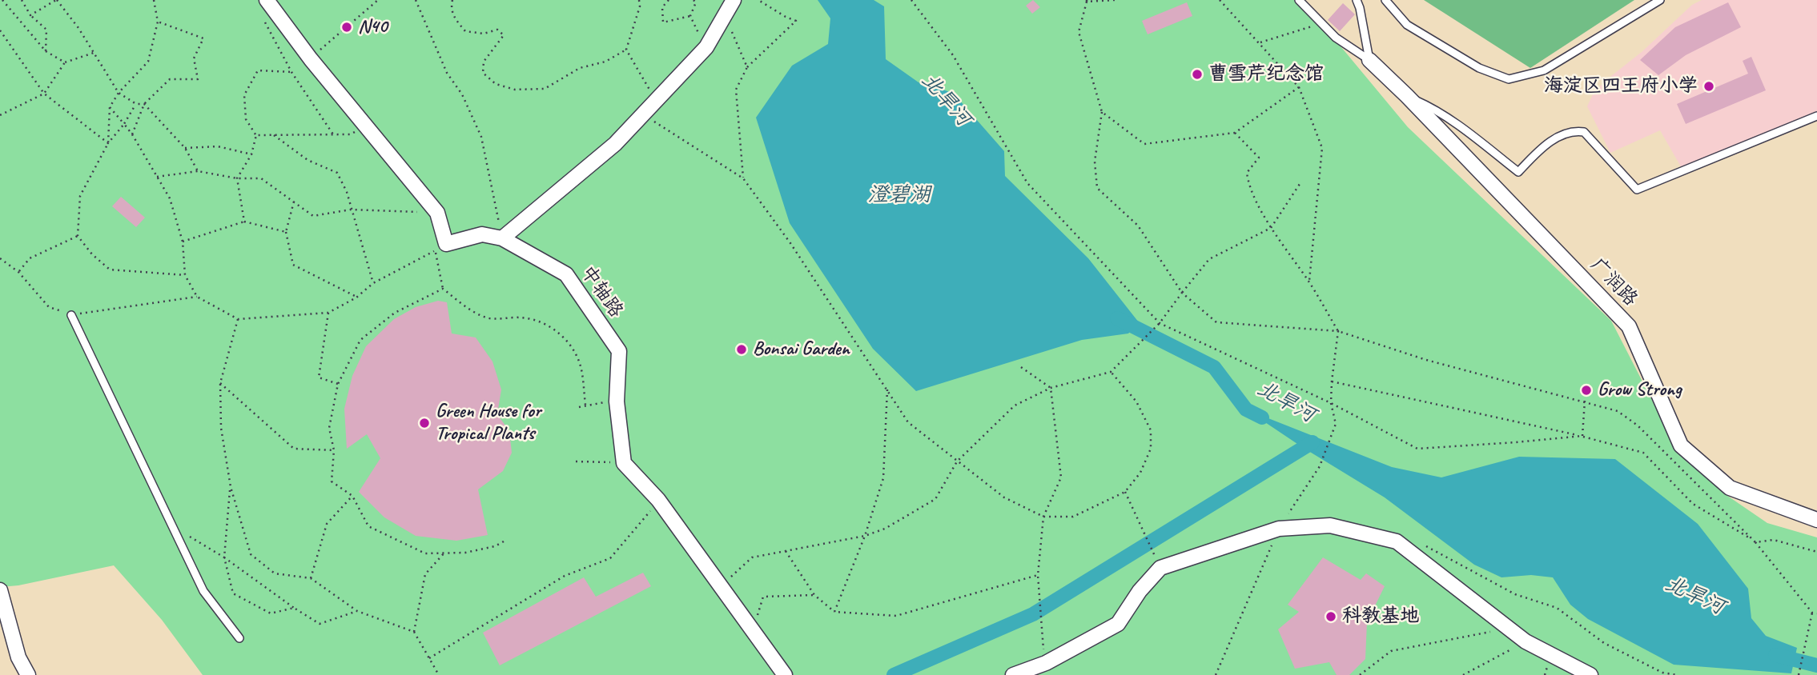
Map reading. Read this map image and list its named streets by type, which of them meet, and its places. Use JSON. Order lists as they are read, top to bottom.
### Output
{
  "streets": {
    "street": ["广润路", "中轴路"]
  },
  "water": ["北旱河", "澄碧湖"],
  "places": [
    "N40",
    "曹雪芹纪念馆",
    "海淀区四王府小学",
    "Bonsai Garden",
    "Grow Strong",
    "Green House for Tropical Plants",
    "科教基地"
  ]
}
